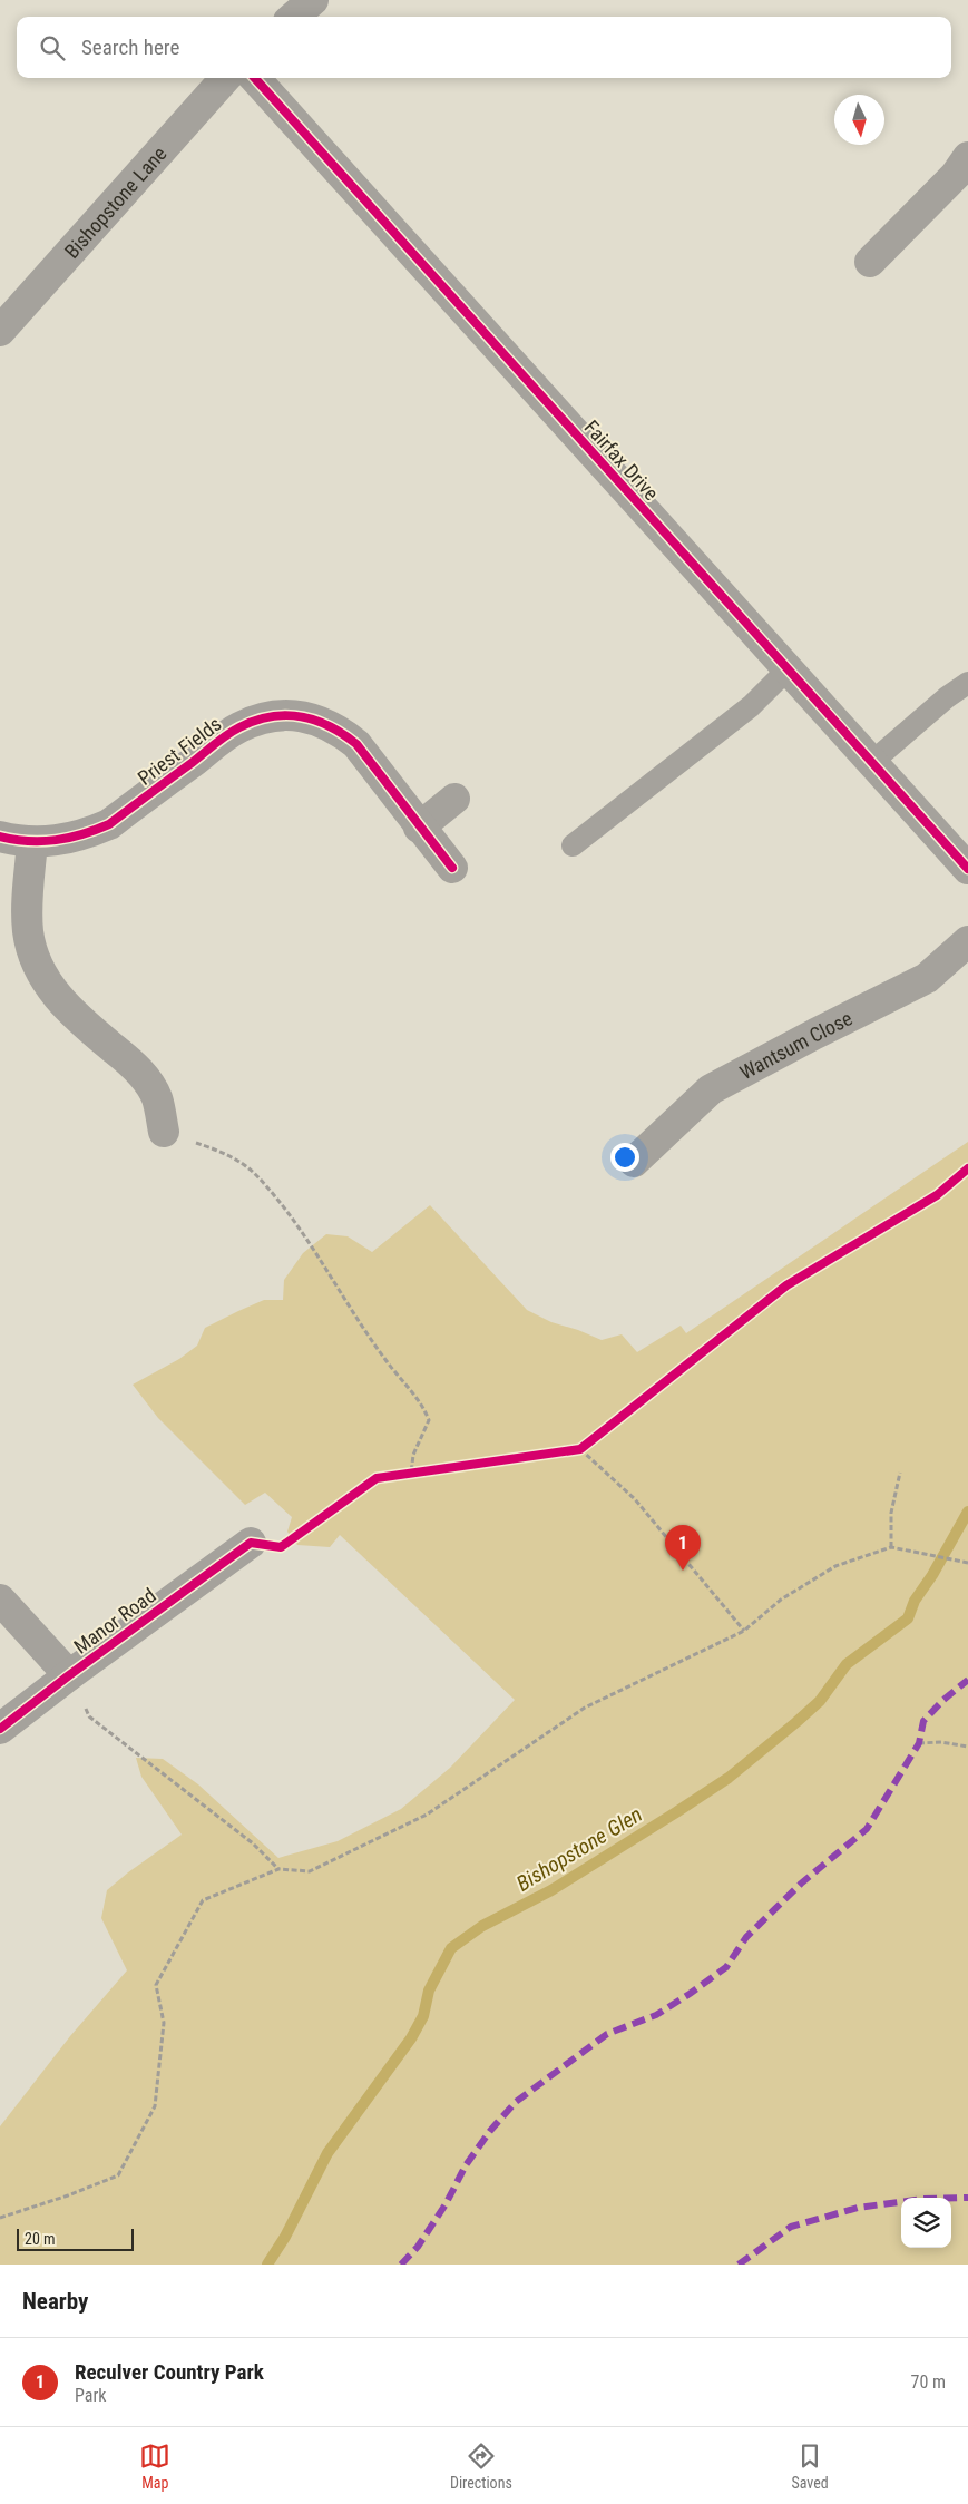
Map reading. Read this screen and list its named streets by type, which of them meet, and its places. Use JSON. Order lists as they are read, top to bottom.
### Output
{
  "streets": {
    "street": [
      "Bishopstone Lane",
      "Fairfax Drive",
      "Priest Fields",
      "Wantsum Close",
      "Manor Road"
    ]
  },
  "water": ["Bishopstone Glen"],
  "scale_bar": "20 m",
  "north": "bottom",
  "page": {
    "search": "Search here",
    "pins": "1",
    "scale": "20 m",
    "heading": "Nearby",
    "list": [
      {
        "mark": "1",
        "name": "Reculver Country Park",
        "note": "Park",
        "value": "70 m"
      }
    ],
    "nav": ["Map", "Directions", "Saved"]
  }
}
